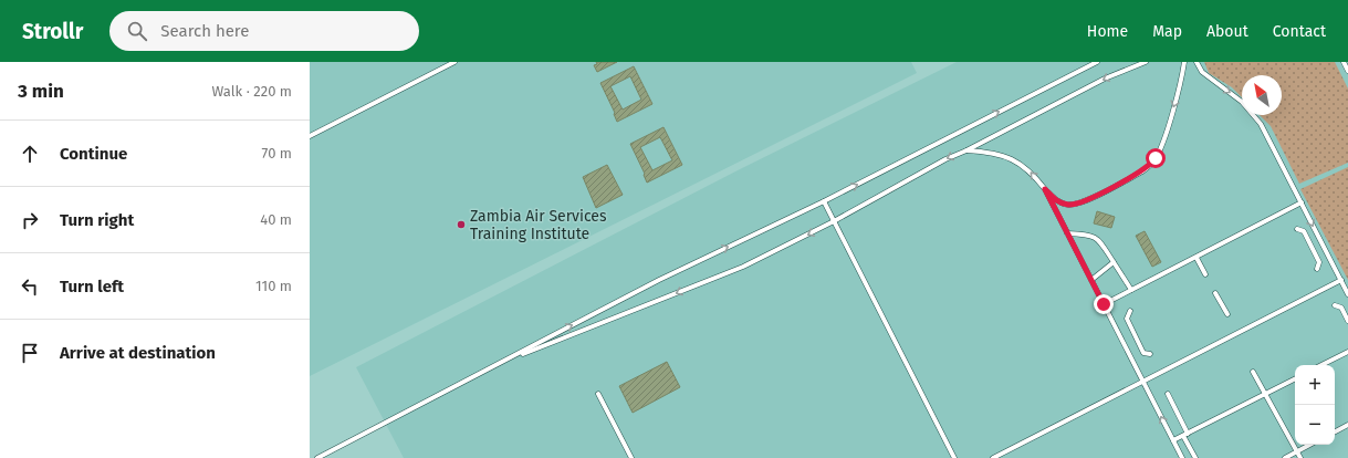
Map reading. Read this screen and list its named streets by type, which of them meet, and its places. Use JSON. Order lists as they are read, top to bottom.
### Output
{
  "places": ["Zambia Air Services Training Institute"],
  "north": "top left",
  "page": {
    "header": "Strollr",
    "search": "Search here",
    "nav": [
      "Home",
      "Map",
      "About",
      "Contact"
    ],
    "heading": ["3 min", "Walk · 220 m"],
    "list": [
      ["Continue", "70 m"],
      ["Turn right", "40 m"],
      ["Turn left", "110 m"],
      "Arrive at destination"
    ],
    "map_buttons": ["+", "−"]
  }
}
